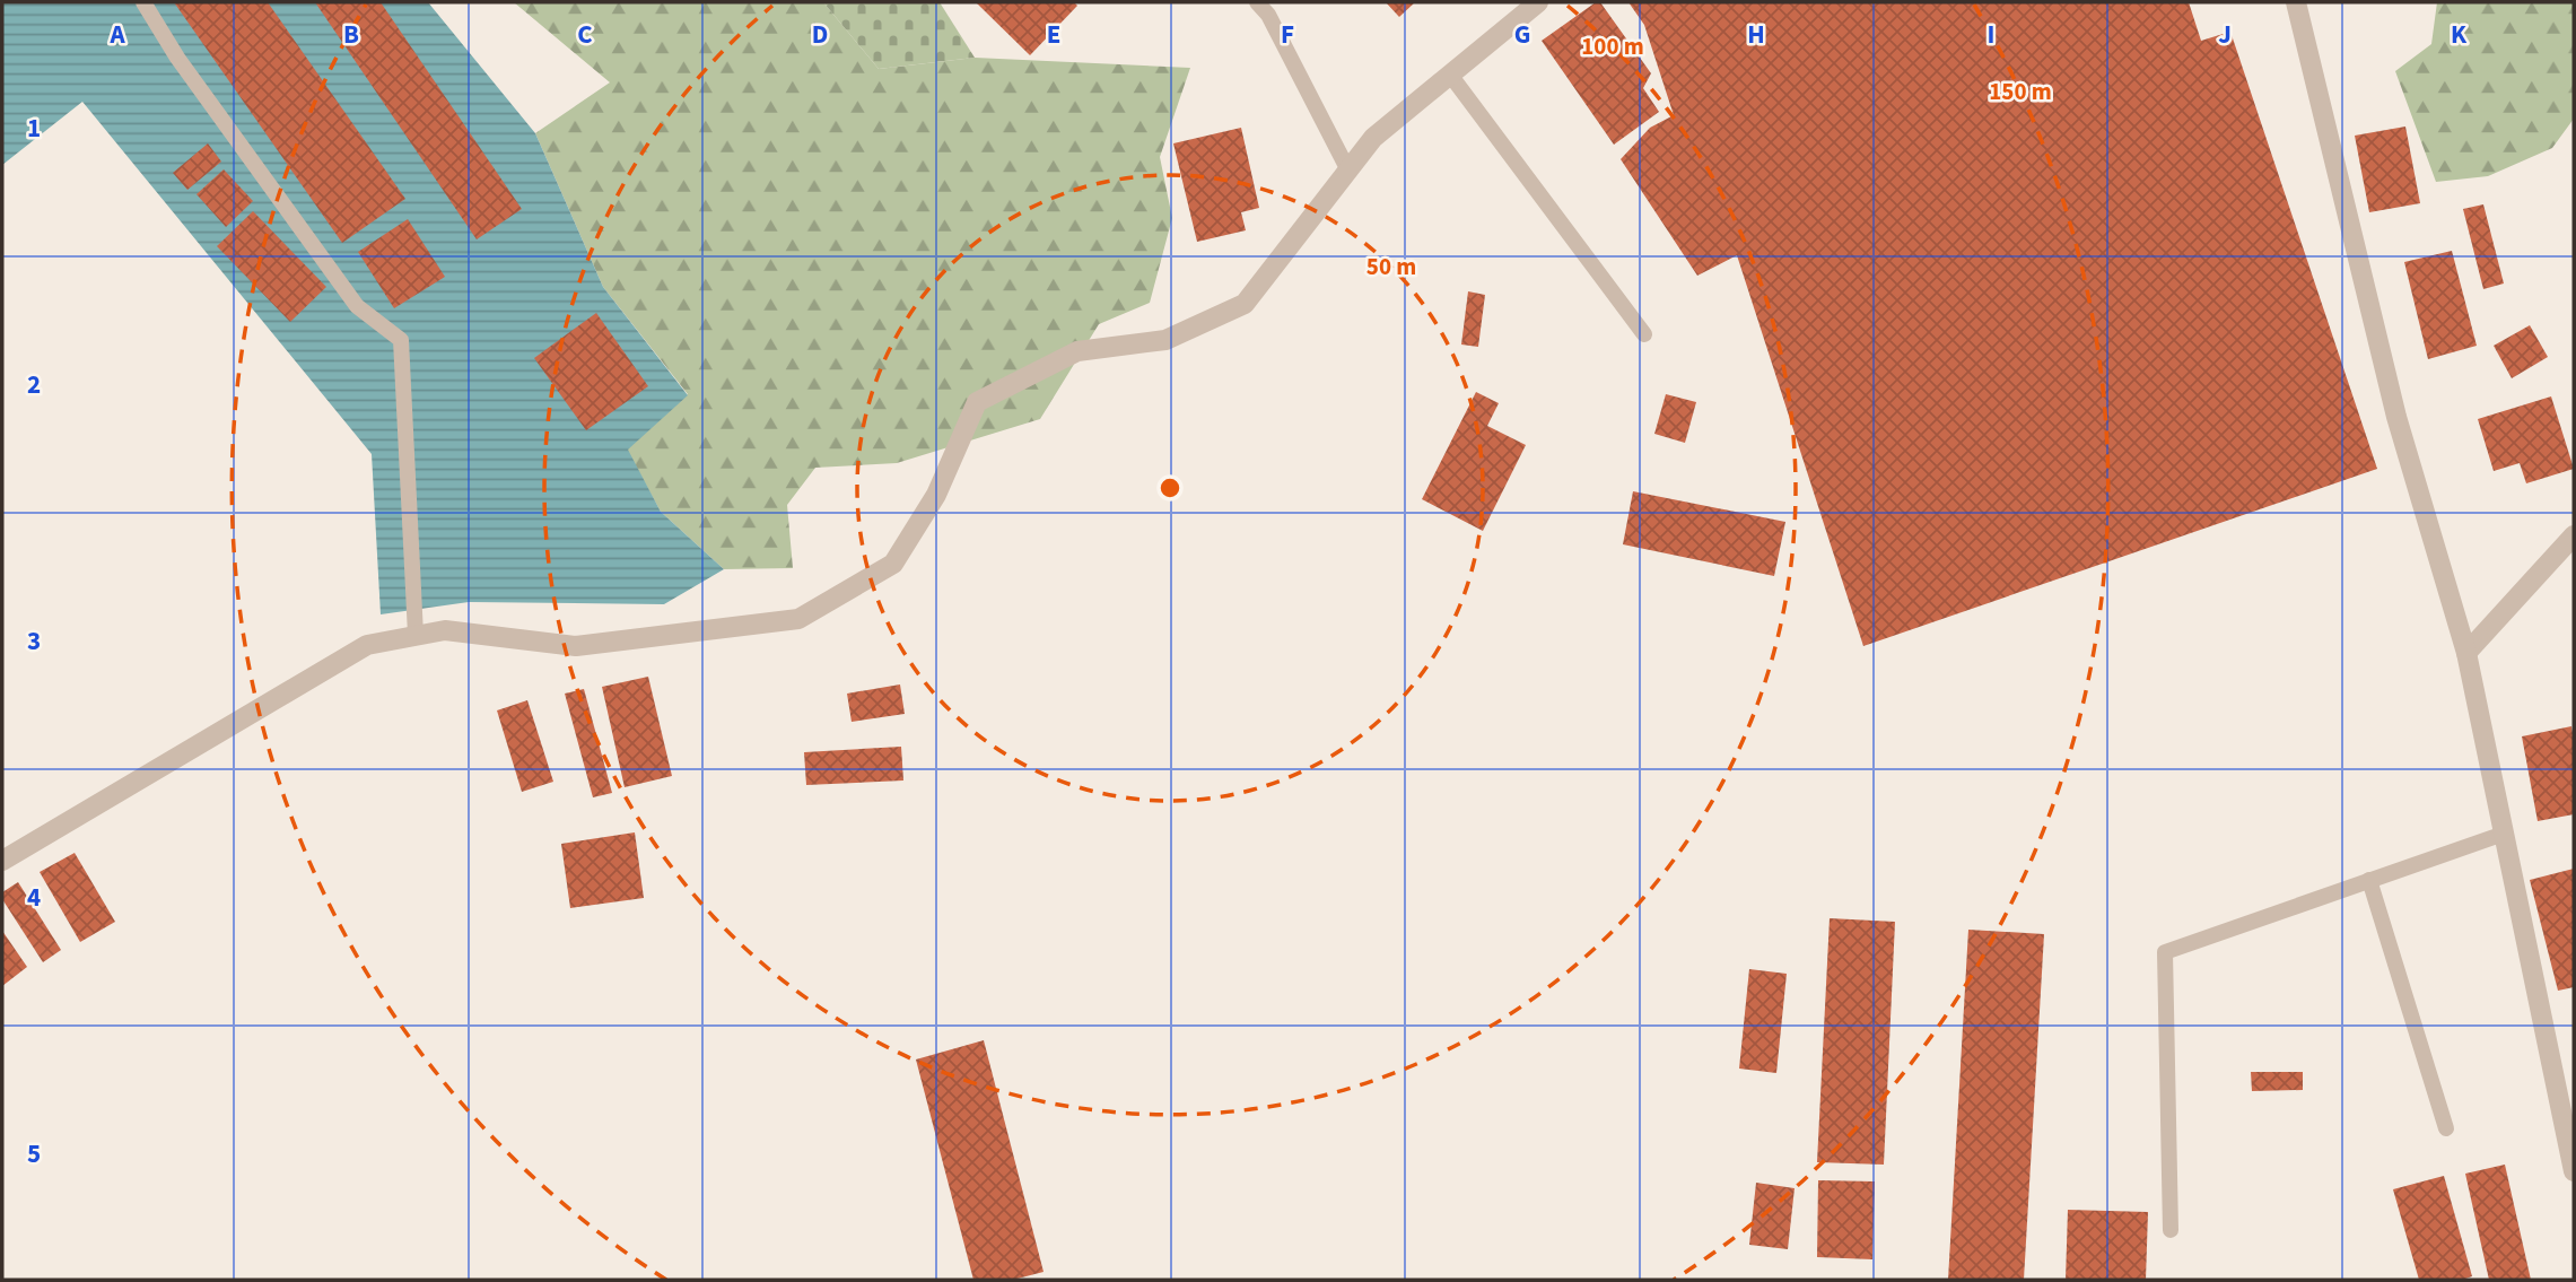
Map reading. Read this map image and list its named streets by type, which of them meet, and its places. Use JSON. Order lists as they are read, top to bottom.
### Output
{
  "grid": {
    "columns": [
      "A",
      "B",
      "C",
      "D",
      "E",
      "F",
      "G",
      "H",
      "I",
      "J",
      "K"
    ],
    "rows": [
      "1",
      "2",
      "3",
      "4",
      "5"
    ]
  },
  "rings": ["100 m", "150 m", "50 m"]
}
